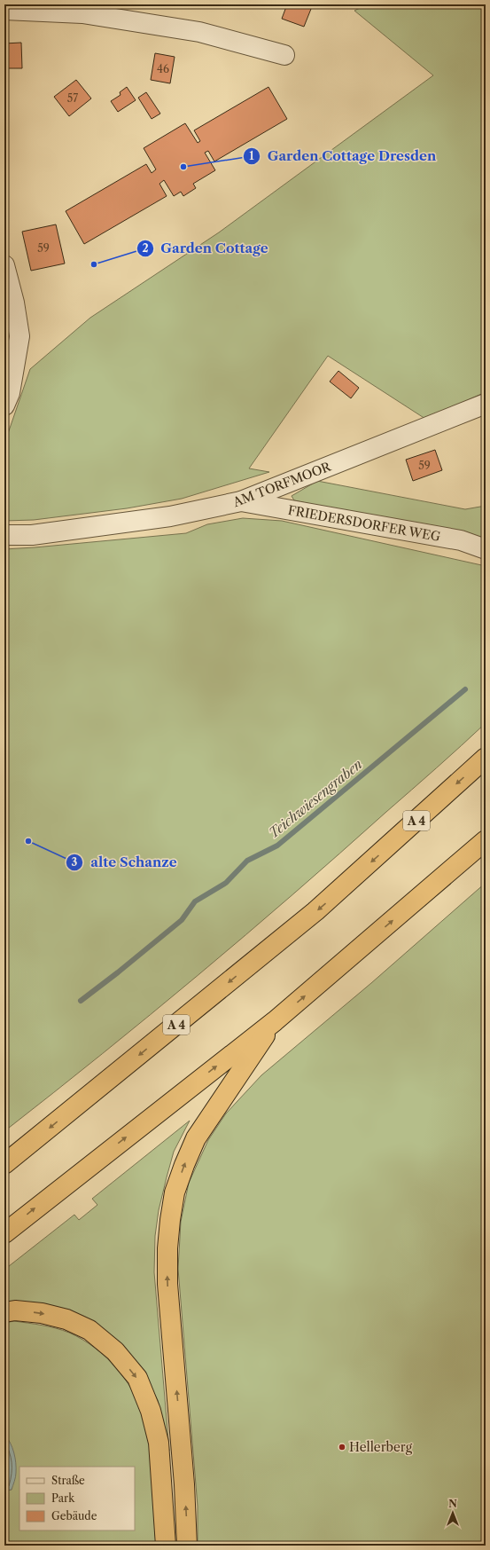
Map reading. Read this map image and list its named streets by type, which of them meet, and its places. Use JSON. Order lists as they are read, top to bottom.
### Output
{
  "streets": {
    "highway": ["A 4"],
    "street": ["AM TORFMOOR", "FRIEDERSDORFER WEG"]
  },
  "crossings": [
    ["AM TORFMOOR", "FRIEDERSDORFER WEG"]
  ],
  "water": ["Teichwiesengraben"],
  "places": [
    "Garden Cottage Dresden",
    "Garden Cottage",
    "alte Schanze",
    "Hellerberg"
  ],
  "house_numbers": [
    "46",
    "57",
    "59",
    "59"
  ],
  "legend": ["Straße", "Park", "Gebäude"],
  "north": "top"
}
